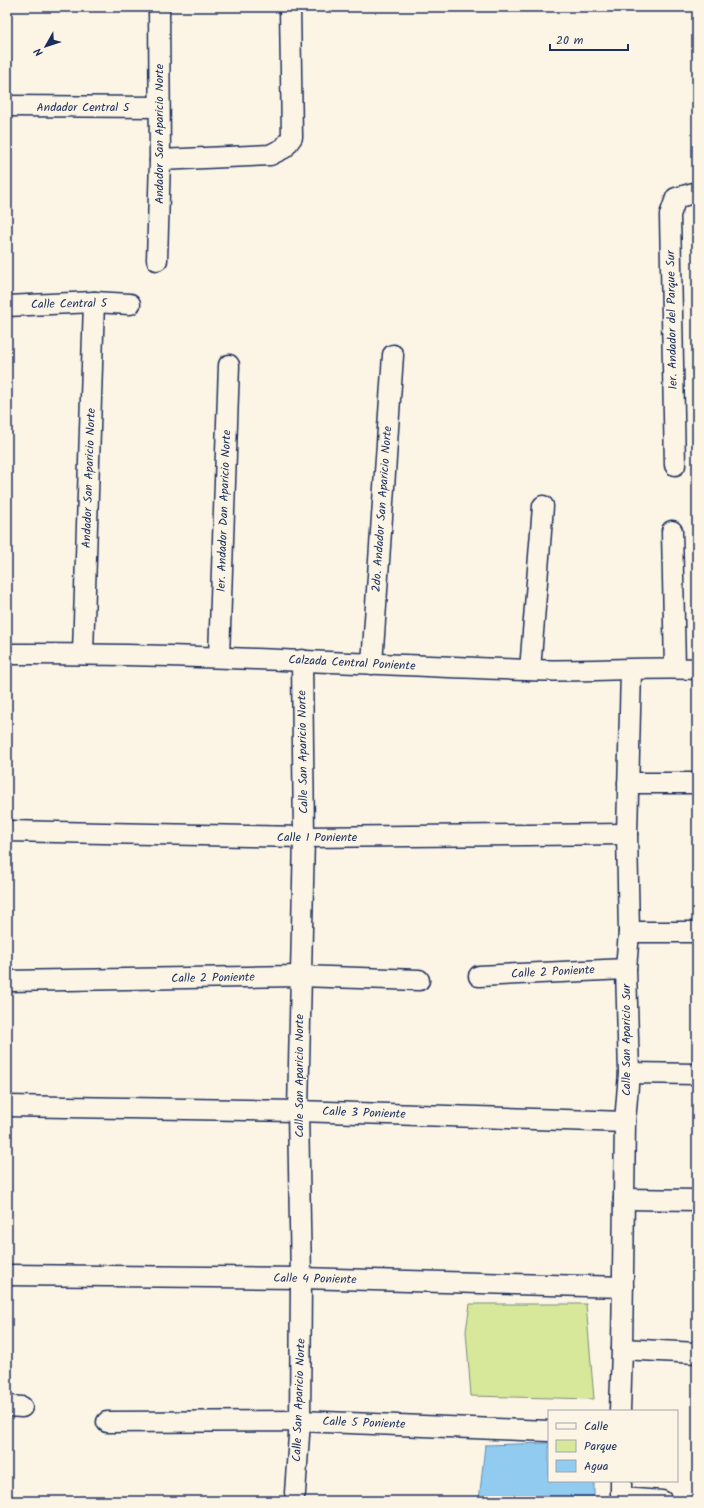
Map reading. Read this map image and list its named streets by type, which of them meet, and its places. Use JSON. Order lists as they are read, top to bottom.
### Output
{
  "streets": {
    "street": [
      "Andador Central 5",
      "Andador San Aparicio Norte",
      "Calle Central 5",
      "1er. Andador del Parque Sur",
      "2do. Andador San Aparicio Norte",
      "1er. Andador Dan Aparicio Norte",
      "Calzada Central Poniente",
      "Calle San Aparicio Norte",
      "Calle 1 Poniente",
      "Calle 2 Poniente",
      "Calle San Aparicio Sur",
      "Calle 3 Poniente",
      "Calle 4 Poniente",
      "Calle 5 Poniente"
    ]
  },
  "crossings": [
    ["Andador Central 5", "Andador San Aparicio Norte"],
    ["Andador San Aparicio Norte", "Calle Central 5"],
    ["Andador San Aparicio Norte", "Calzada Central Poniente"],
    ["2do. Andador San Aparicio Norte", "Calzada Central Poniente"],
    ["1er. Andador Dan Aparicio Norte", "Calzada Central Poniente"],
    ["Calzada Central Poniente", "Calle San Aparicio Norte"],
    ["Calzada Central Poniente", "Calle San Aparicio Sur"],
    ["Calle San Aparicio Norte", "Calle 1 Poniente"],
    ["Calle San Aparicio Norte", "Calle 2 Poniente"],
    ["Calle San Aparicio Norte", "Calle 3 Poniente"],
    ["Calle San Aparicio Norte", "Calle 4 Poniente"],
    ["Calle San Aparicio Norte", "Calle 5 Poniente"],
    ["Calle 1 Poniente", "Calle San Aparicio Sur"],
    ["Calle 2 Poniente", "Calle San Aparicio Sur"],
    ["Calle San Aparicio Sur", "Calle 3 Poniente"],
    ["Calle San Aparicio Sur", "Calle 4 Poniente"]
  ],
  "legend": ["Calle", "Parque", "Agua"],
  "scale_bar": "20 m",
  "north": "bottom left"
}
